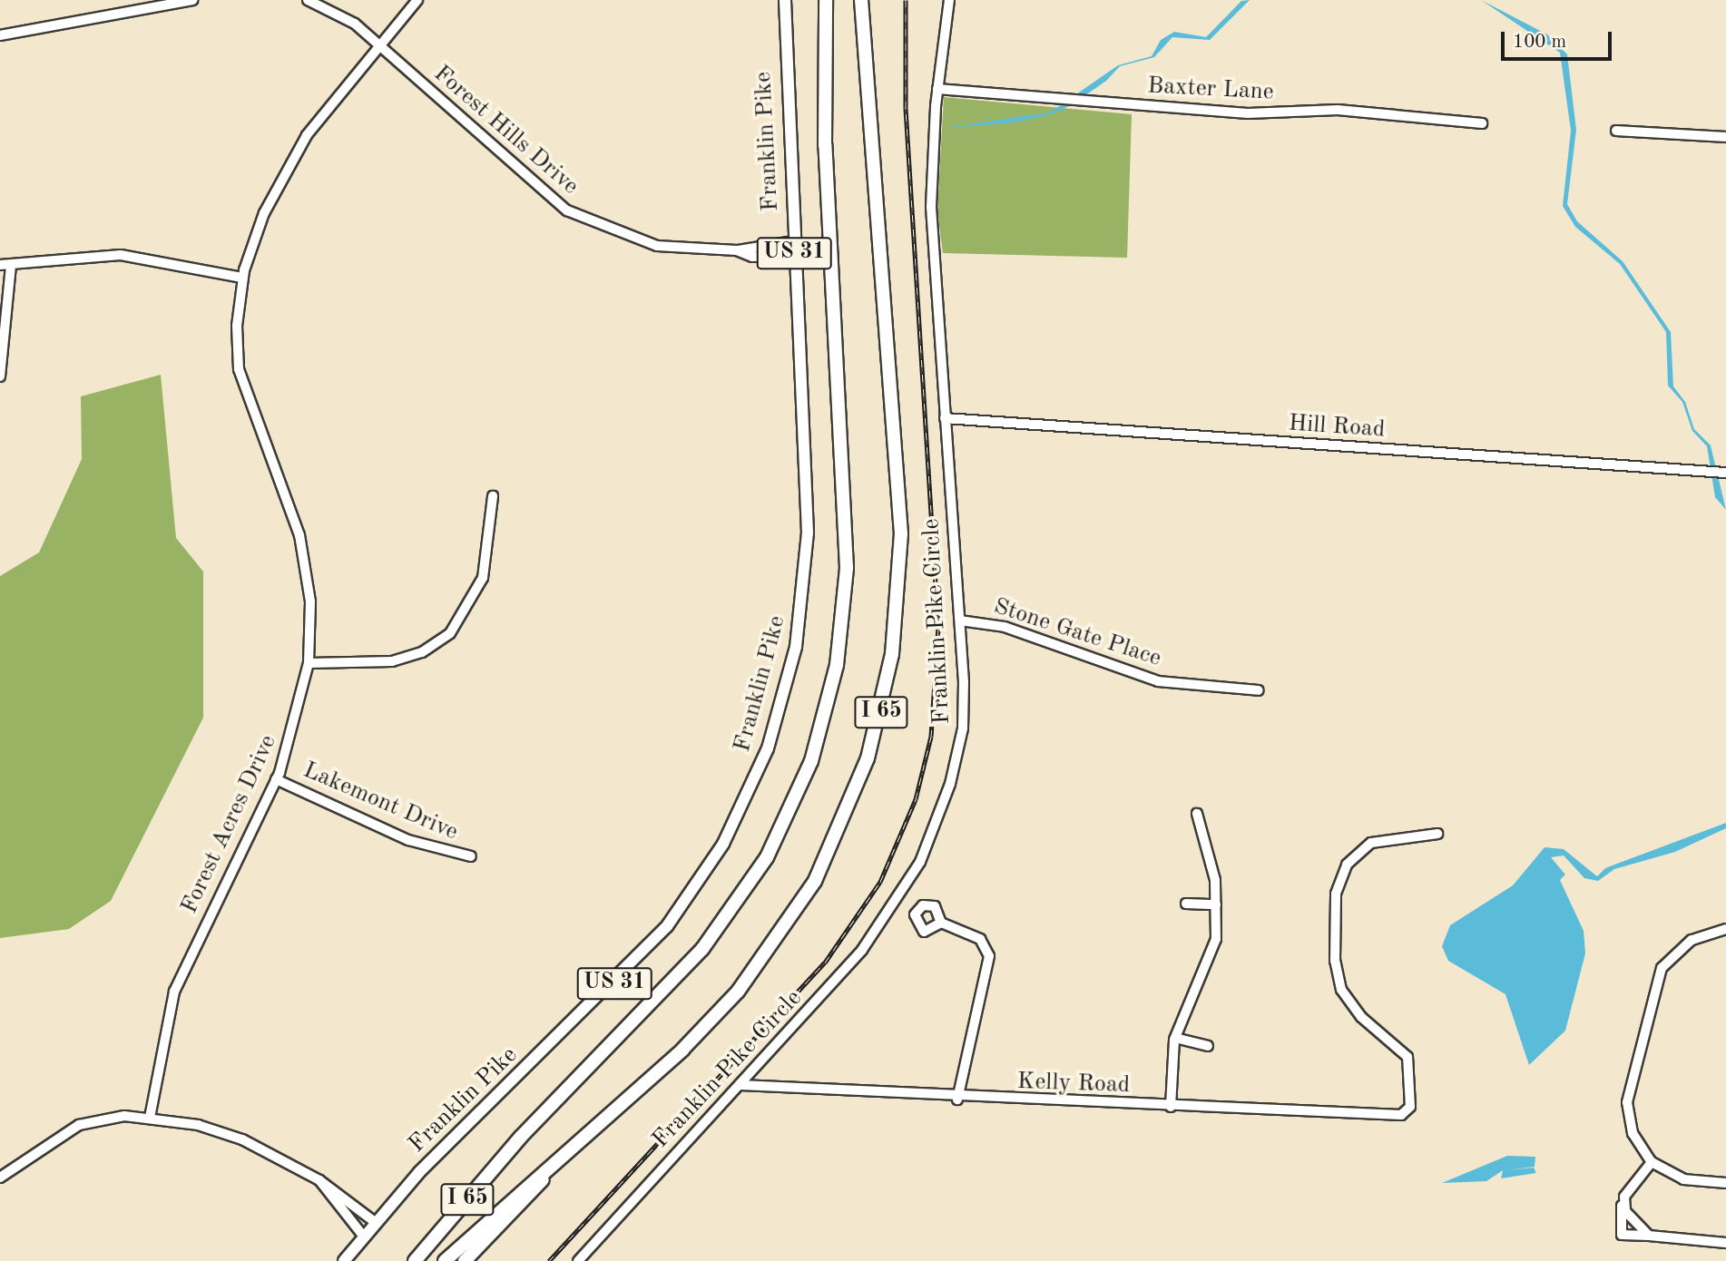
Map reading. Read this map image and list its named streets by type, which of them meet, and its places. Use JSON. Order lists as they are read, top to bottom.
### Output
{
  "streets": {
    "highway": ["I 65"],
    "main road": ["Franklin Pike", "US 31"],
    "street": [
      "Baxter Lane",
      "Forest Hills Drive",
      "Hill Road",
      "Franklin Pike Circle",
      "Stone Gate Place",
      "Lakemont Drive",
      "Forest Acres Drive",
      "Kelly Road"
    ]
  },
  "crossings": [
    ["Baxter Lane", "Franklin Pike Circle"],
    ["Forest Hills Drive", "Franklin Pike"],
    ["Forest Hills Drive", "Forest Acres Drive"],
    ["Hill Road", "Franklin Pike Circle"],
    ["Franklin Pike Circle", "Stone Gate Place"],
    ["Franklin Pike Circle", "Kelly Road"],
    ["Lakemont Drive", "Forest Acres Drive"]
  ],
  "scale_bar": "100 m"
}
